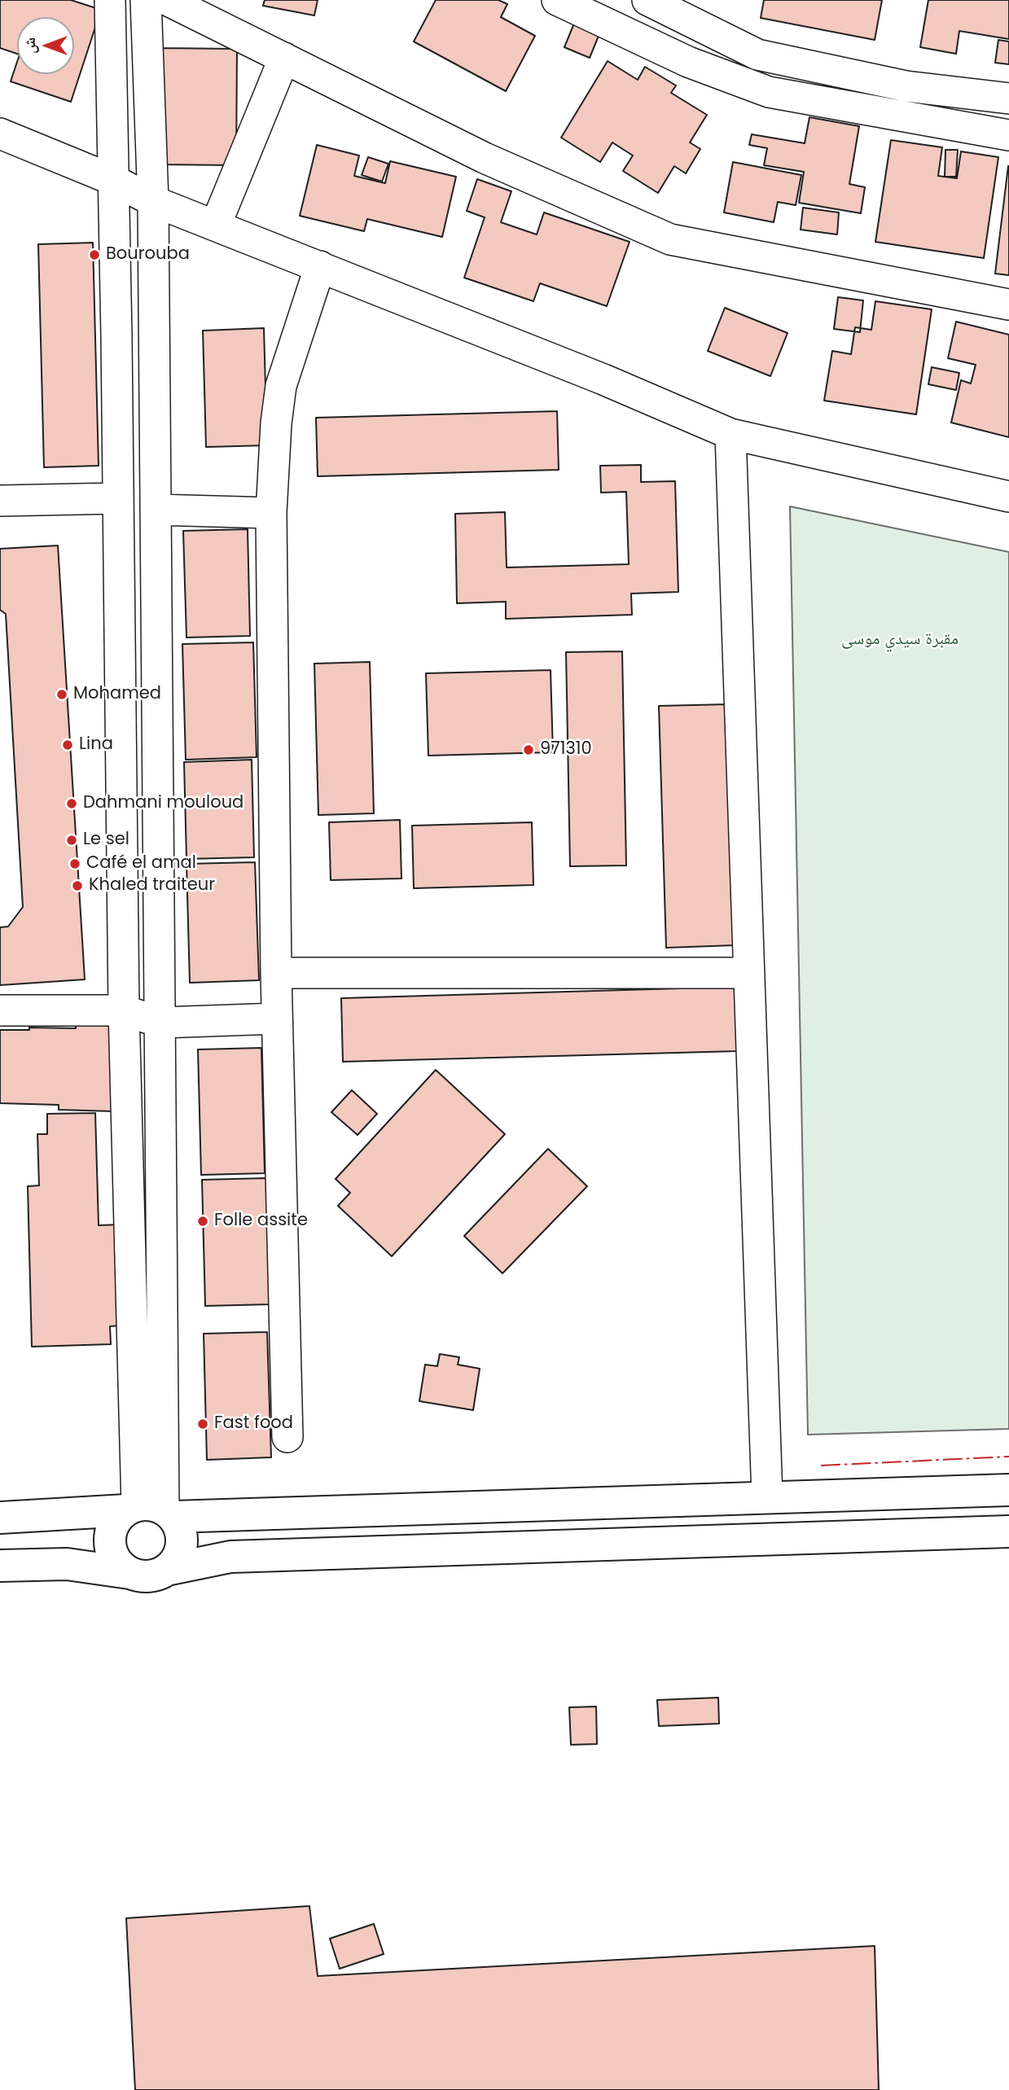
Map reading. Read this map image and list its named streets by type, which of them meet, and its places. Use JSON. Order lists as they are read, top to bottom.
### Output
{
  "parks": ["مقبرة سيدي موسى"],
  "places": [
    "Bourouba",
    "Mohamed",
    "Lina",
    "971310",
    "Dahmani mouloud",
    "Le sel",
    "Café el amal",
    "Khaled traiteur",
    "Folle assite",
    "Fast food"
  ],
  "north": "left"
}
